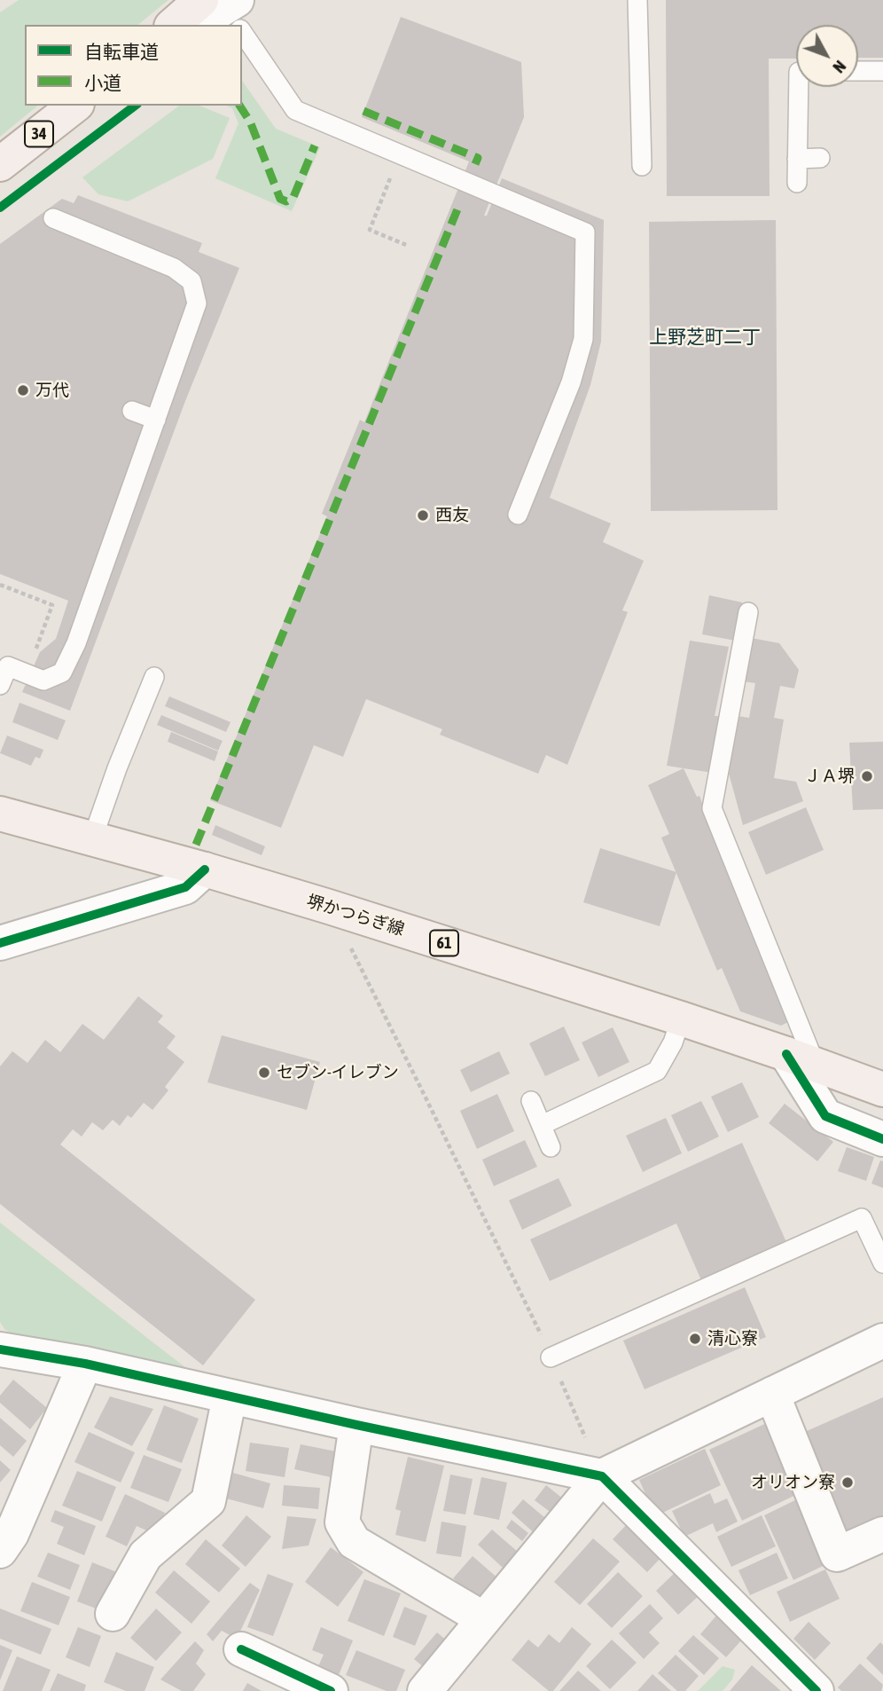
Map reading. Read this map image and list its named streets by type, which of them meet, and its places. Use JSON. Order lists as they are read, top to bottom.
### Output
{
  "streets": {
    "main road": ["34", "堺かつらぎ線", "61"]
  },
  "districts": ["上野芝町二丁"],
  "places": [
    "万代",
    "西友",
    "ＪＡ堺",
    "セブン-イレブン",
    "清心寮",
    "オリオン寮"
  ],
  "legend": ["自転車道", "小道"],
  "north": "bottom right"
}
